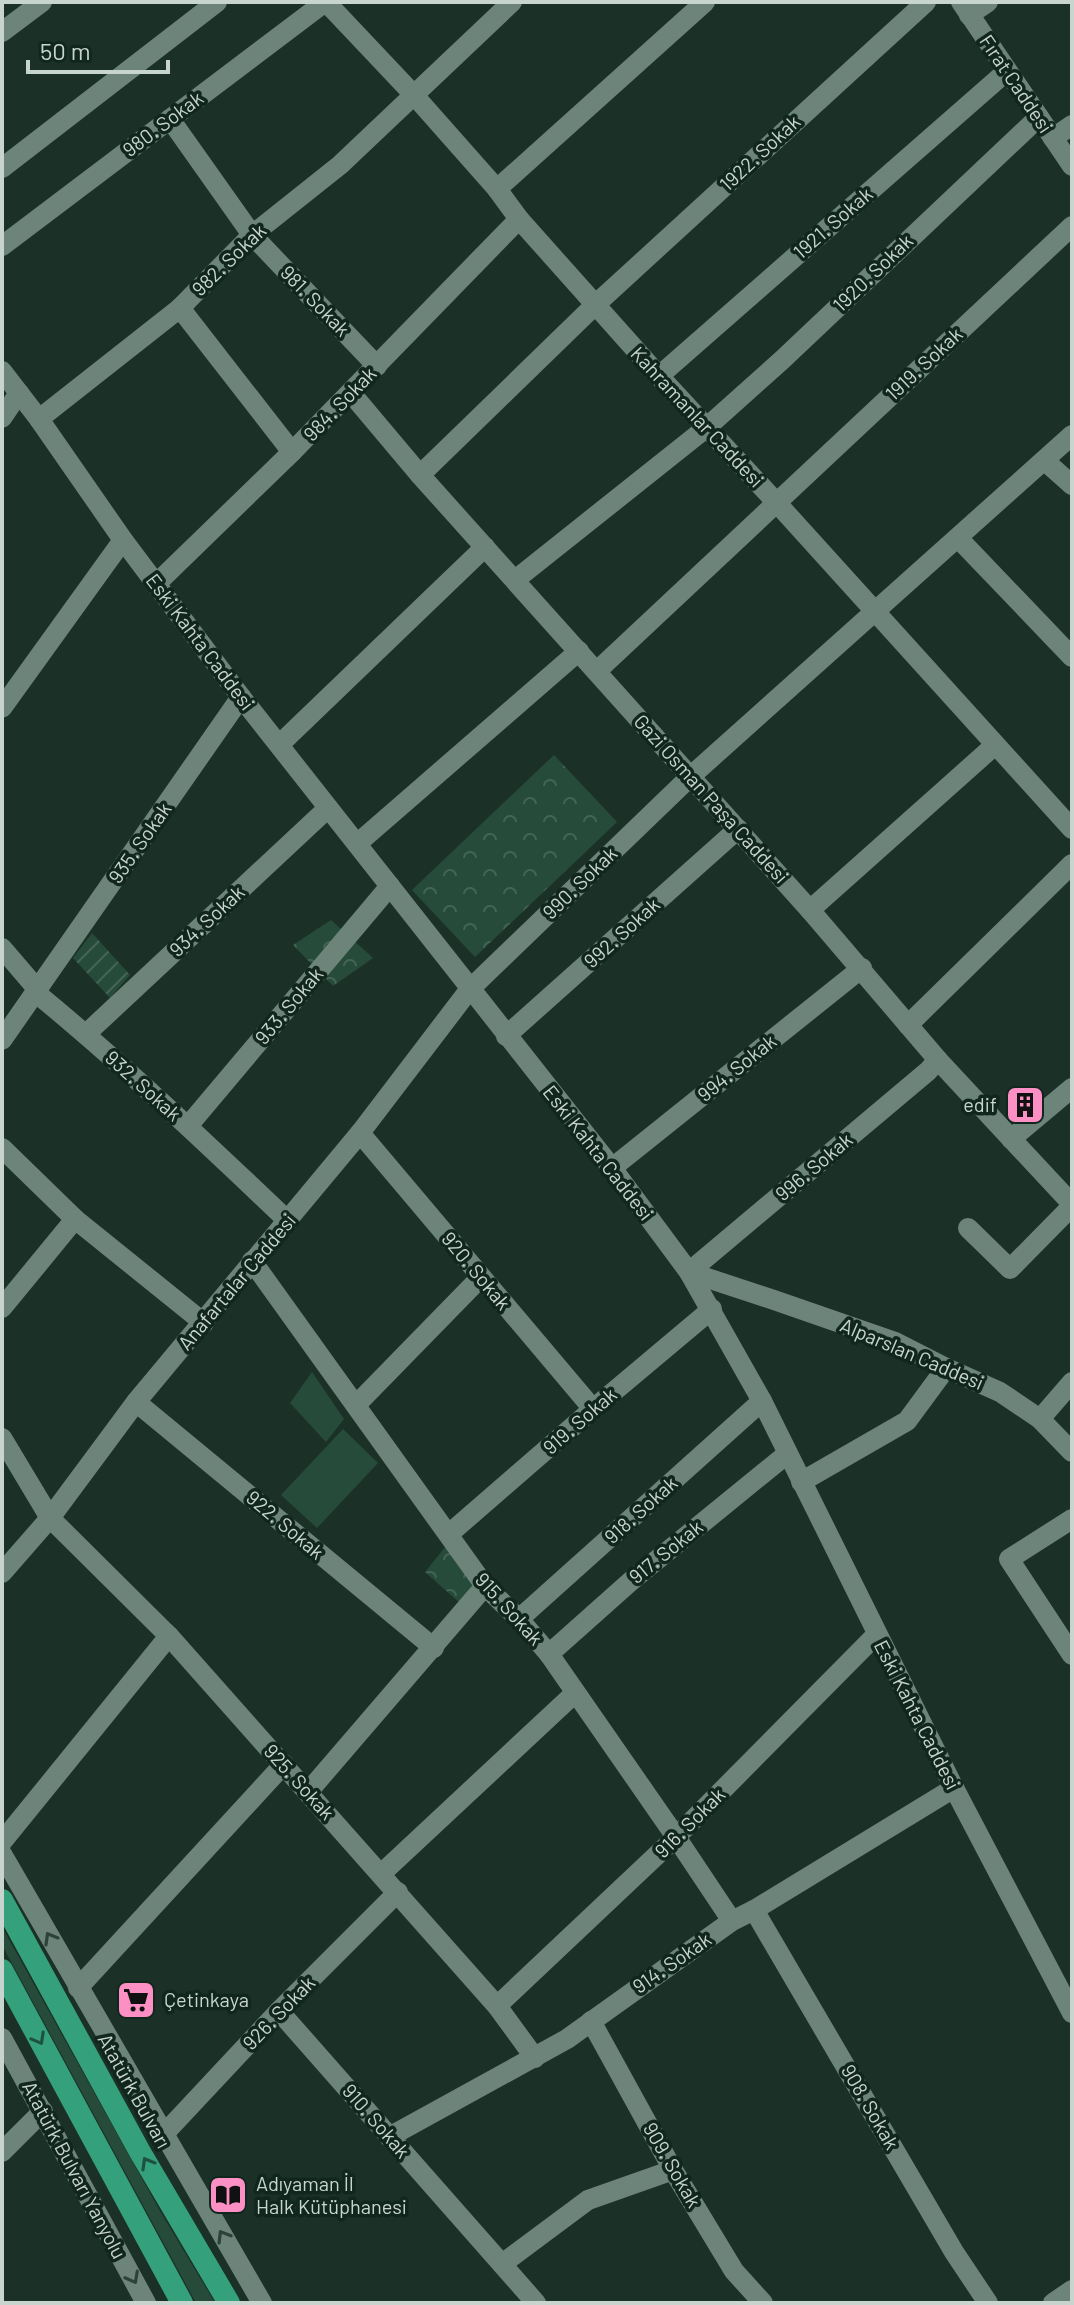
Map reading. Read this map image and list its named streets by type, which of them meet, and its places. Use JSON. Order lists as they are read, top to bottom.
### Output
{
  "streets": {
    "highway": ["Atatürk Bulvarı"],
    "street": [
      "Fırat Caddesi",
      "980. Sokak",
      "1922. Sokak",
      "1921. Sokak",
      "982. Sokak",
      "1920. Sokak",
      "981. Sokak",
      "1919. Sokak",
      "984. Sokak",
      "Kahramanlar Caddesi",
      "Eski Kahta Caddesi",
      "Gazi Osman Paşa Caddesi",
      "935. Sokak",
      "990. Sokak",
      "934. Sokak",
      "992. Sokak",
      "933. Sokak",
      "994. Sokak",
      "932. Sokak",
      "996. Sokak",
      "920. Sokak",
      "Anafartalar Caddesi",
      "Alparslan Caddesi",
      "919. Sokak",
      "918. Sokak",
      "922. Sokak",
      "917. Sokak",
      "915. Sokak",
      "925. Sokak",
      "916. Sokak",
      "914. Sokak",
      "926. Sokak",
      "908. Sokak",
      "910. Sokak",
      "909. Sokak",
      "Atatürk Bulvarı Yanyolu"
    ]
  },
  "crossings": [
    ["Fırat Caddesi", "1921. Sokak"],
    ["Fırat Caddesi", "1920. Sokak"],
    ["980. Sokak", "981. Sokak"],
    ["980. Sokak", "Kahramanlar Caddesi"],
    ["1922. Sokak", "Kahramanlar Caddesi"],
    ["1922. Sokak", "Gazi Osman Paşa Caddesi"],
    ["1921. Sokak", "Kahramanlar Caddesi"],
    ["982. Sokak", "981. Sokak"],
    ["982. Sokak", "Kahramanlar Caddesi"],
    ["982. Sokak", "Eski Kahta Caddesi"],
    ["1920. Sokak", "Kahramanlar Caddesi"],
    ["1920. Sokak", "Gazi Osman Paşa Caddesi"],
    ["981. Sokak", "984. Sokak"],
    ["1919. Sokak", "Kahramanlar Caddesi"],
    ["1919. Sokak", "Gazi Osman Paşa Caddesi"],
    ["984. Sokak", "Kahramanlar Caddesi"],
    ["984. Sokak", "Eski Kahta Caddesi"],
    ["984. Sokak", "Gazi Osman Paşa Caddesi"],
    ["Kahramanlar Caddesi", "990. Sokak"],
    ["Eski Kahta Caddesi", "935. Sokak"],
    ["Eski Kahta Caddesi", "990. Sokak"],
    ["Eski Kahta Caddesi", "934. Sokak"],
    ["Eski Kahta Caddesi", "992. Sokak"],
    ["Eski Kahta Caddesi", "933. Sokak"],
    ["Eski Kahta Caddesi", "994. Sokak"],
    ["Eski Kahta Caddesi", "996. Sokak"],
    ["Eski Kahta Caddesi", "Anafartalar Caddesi"],
    ["Eski Kahta Caddesi", "Alparslan Caddesi"],
    ["Eski Kahta Caddesi", "919. Sokak"],
    ["Eski Kahta Caddesi", "918. Sokak"],
    ["Eski Kahta Caddesi", "917. Sokak"],
    ["Eski Kahta Caddesi", "916. Sokak"],
    ["Eski Kahta Caddesi", "914. Sokak"],
    ["Gazi Osman Paşa Caddesi", "990. Sokak"],
    ["Gazi Osman Paşa Caddesi", "992. Sokak"],
    ["Gazi Osman Paşa Caddesi", "994. Sokak"],
    ["Gazi Osman Paşa Caddesi", "996. Sokak"],
    ["935. Sokak", "932. Sokak"],
    ["990. Sokak", "Anafartalar Caddesi"],
    ["934. Sokak", "932. Sokak"],
    ["933. Sokak", "932. Sokak"],
    ["932. Sokak", "Anafartalar Caddesi"],
    ["996. Sokak", "Alparslan Caddesi"],
    ["920. Sokak", "Anafartalar Caddesi"],
    ["920. Sokak", "919. Sokak"],
    ["Anafartalar Caddesi", "922. Sokak"],
    ["Anafartalar Caddesi", "915. Sokak"],
    ["Anafartalar Caddesi", "925. Sokak"],
    ["919. Sokak", "915. Sokak"],
    ["918. Sokak", "915. Sokak"],
    ["917. Sokak", "915. Sokak"],
    ["915. Sokak", "916. Sokak"],
    ["915. Sokak", "914. Sokak"],
    ["925. Sokak", "916. Sokak"],
    ["925. Sokak", "914. Sokak"],
    ["925. Sokak", "926. Sokak"],
    ["914. Sokak", "908. Sokak"],
    ["914. Sokak", "910. Sokak"],
    ["914. Sokak", "909. Sokak"],
    ["926. Sokak", "910. Sokak"]
  ],
  "places": {
    "building": ["edif"],
    "supermarket": ["Çetinkaya"],
    "library": ["Adıyaman İl Halk Kütüphanesi"]
  },
  "scale_bar": "50 m"
}
